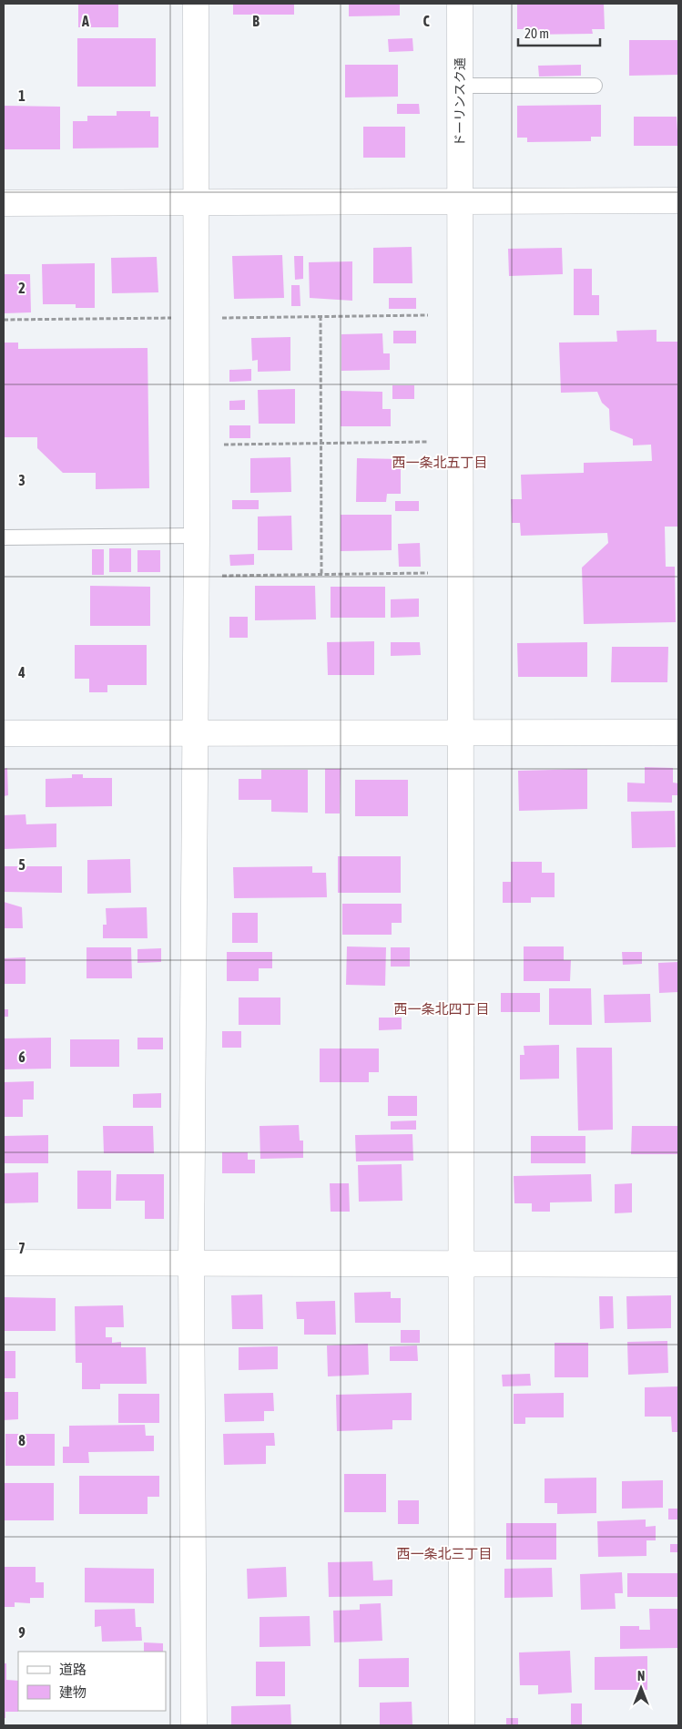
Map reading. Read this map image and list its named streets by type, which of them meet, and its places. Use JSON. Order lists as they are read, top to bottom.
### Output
{
  "streets": {
    "street": ["ドーリンスク通"]
  },
  "districts": ["西一条北五丁目", "西一条北四丁目", "西一条北三丁目"],
  "legend": ["道路", "建物"],
  "scale_bar": "20 m",
  "north": "top",
  "grid": {
    "columns": ["A", "B", "C"],
    "rows": [
      "1",
      "2",
      "3",
      "4",
      "5",
      "6",
      "7",
      "8",
      "9"
    ]
  }
}
